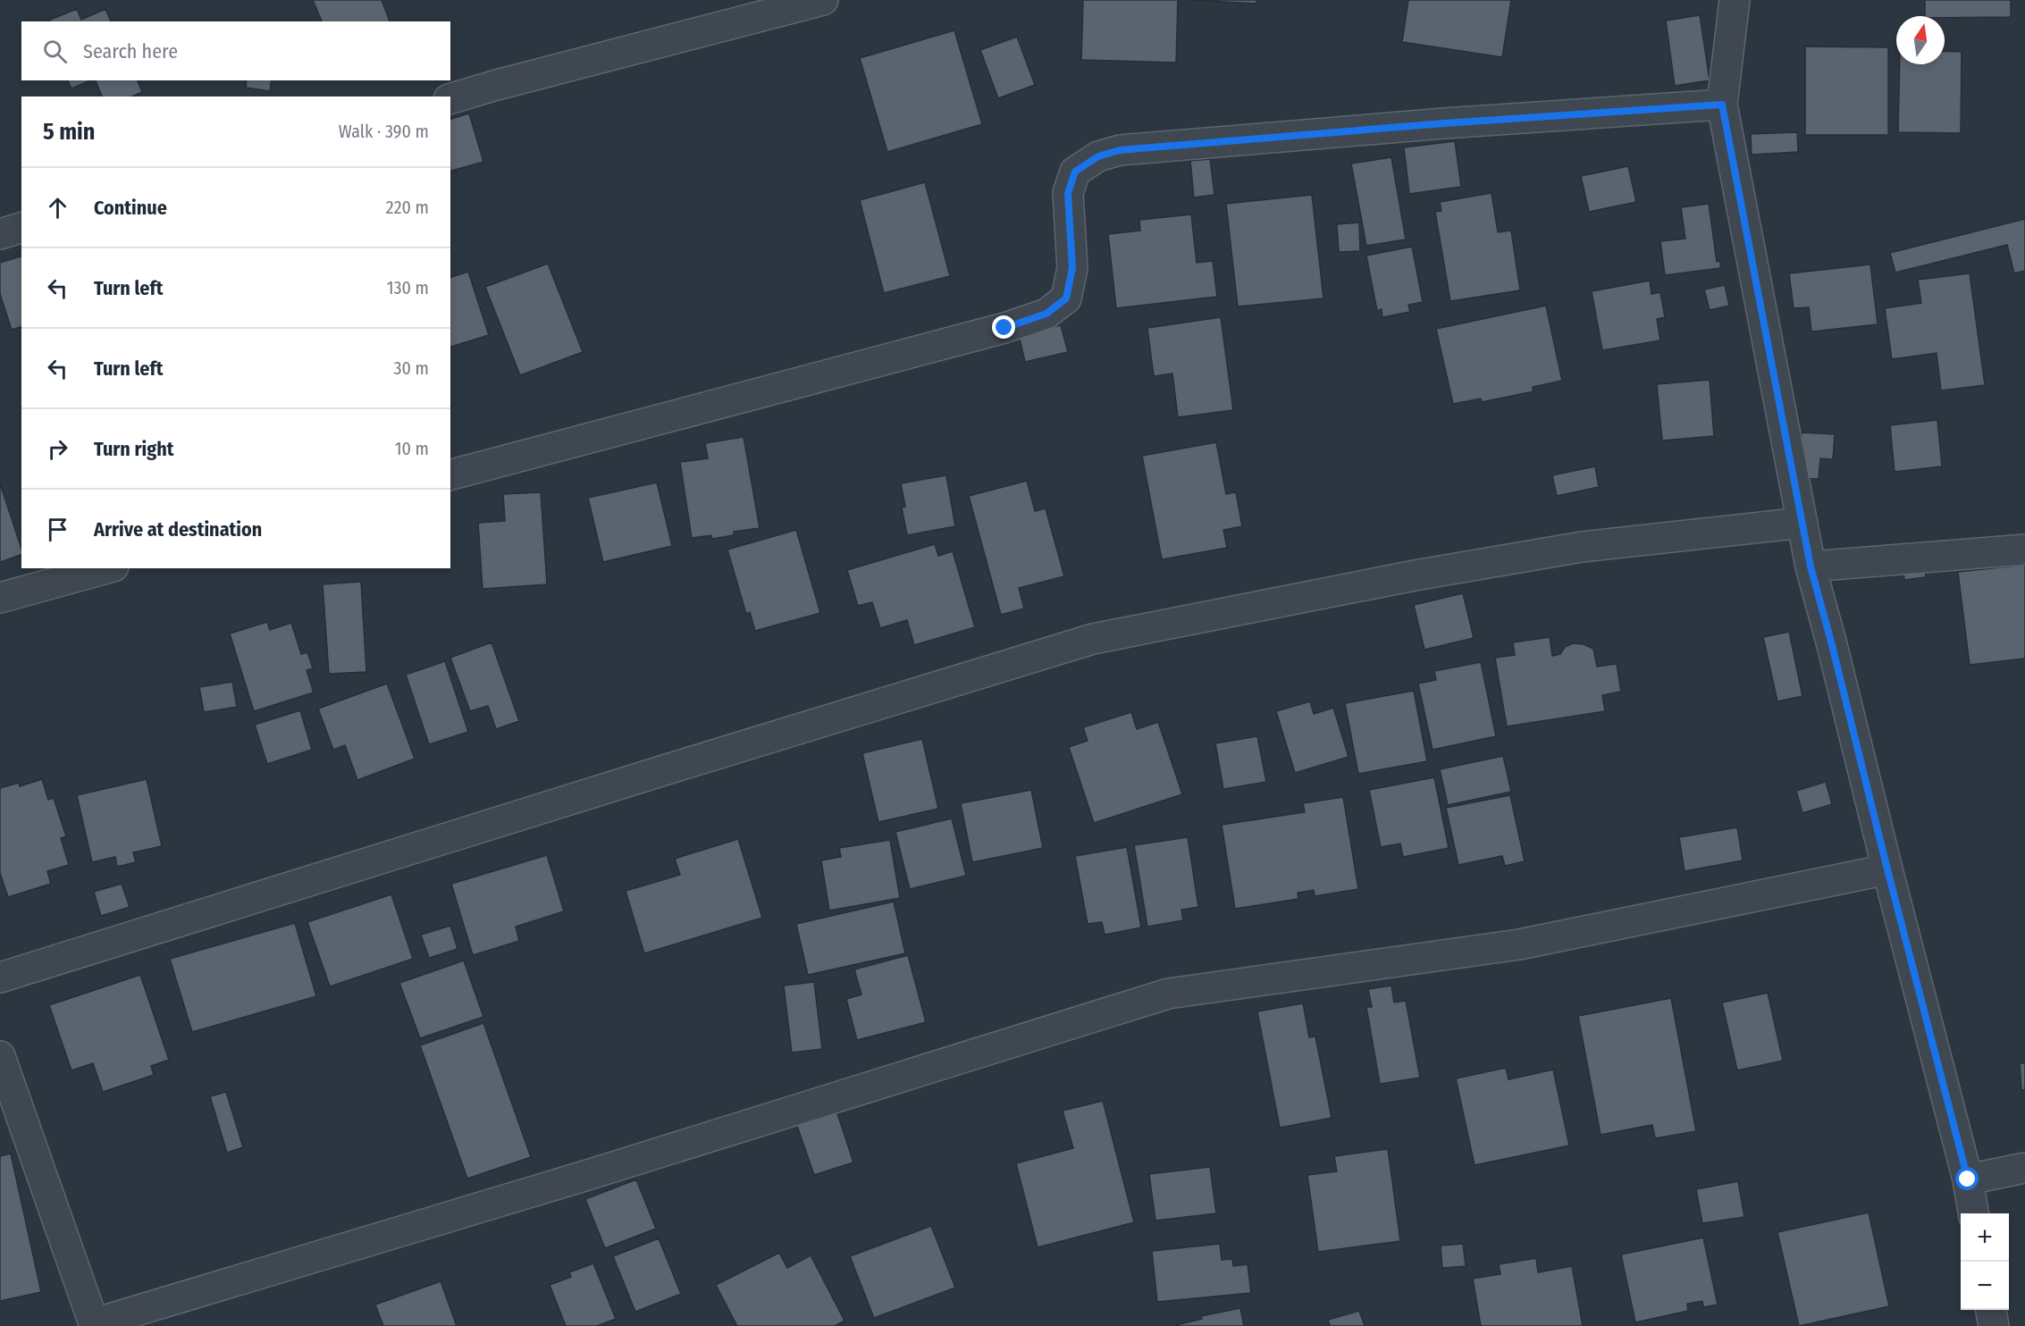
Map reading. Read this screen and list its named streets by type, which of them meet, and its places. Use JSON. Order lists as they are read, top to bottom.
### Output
{
  "north": "top",
  "page": {
    "search": "Search here",
    "heading": ["5 min", "Walk · 390 m"],
    "list": [
      ["Continue", "220 m"],
      ["Turn left", "130 m"],
      ["Turn left", "30 m"],
      ["Turn right", "10 m"],
      "Arrive at destination"
    ],
    "map_buttons": ["+", "−"]
  }
}
